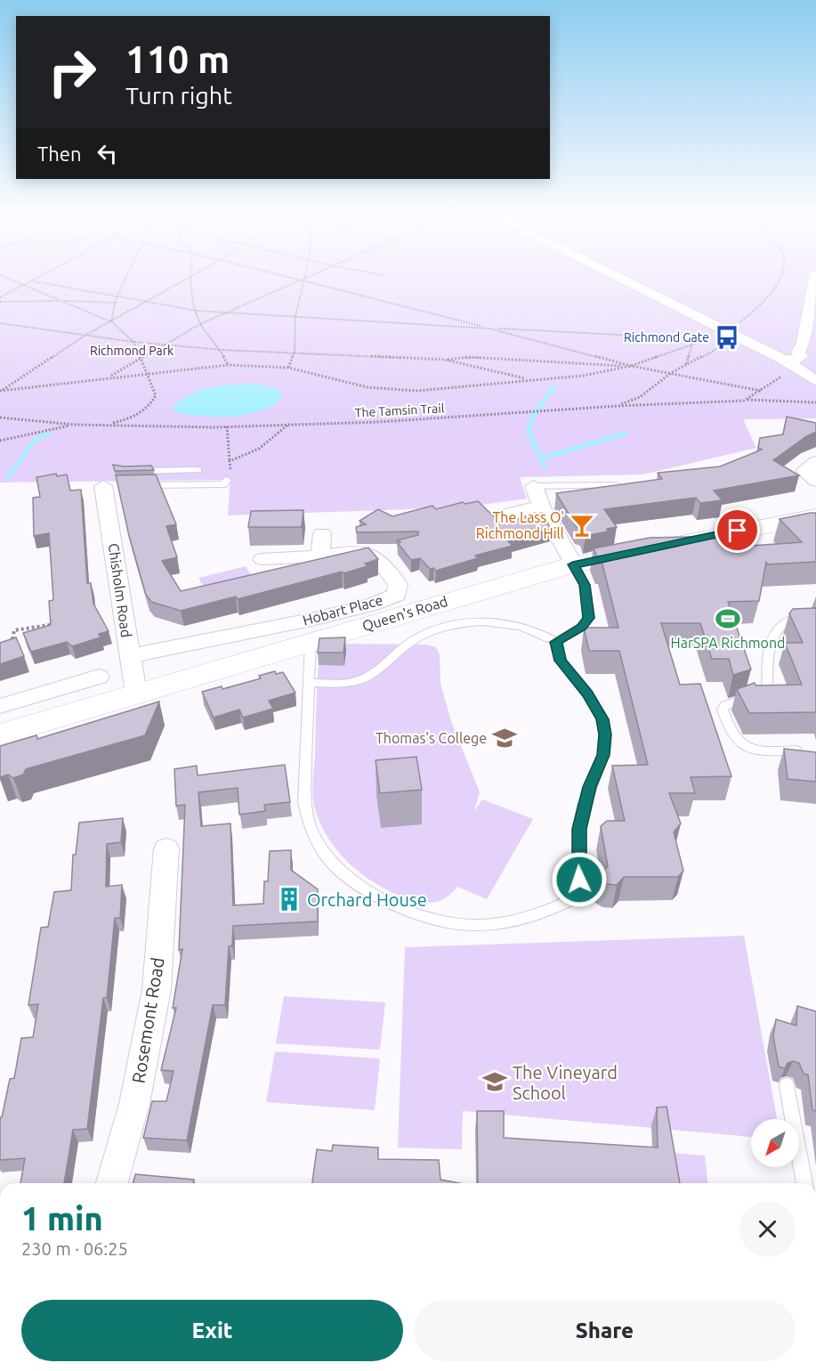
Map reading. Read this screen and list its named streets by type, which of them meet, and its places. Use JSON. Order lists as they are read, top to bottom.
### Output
{
  "streets": {
    "main road": ["Queen's Road"],
    "street": ["Chisholm Road", "Hobart Place", "Rosemont Road"],
    "path": ["The Tamsin Trail"]
  },
  "crossings": [
    ["Chisholm Road", "Hobart Place"],
    ["Chisholm Road", "Queen's Road"]
  ],
  "parks": ["Richmond Park"],
  "places": {
    "bus stop": ["Richmond Gate"],
    "bar": ["The Lass O' Richmond Hill"],
    "sports": ["HarSPA Richmond"],
    "school or university": ["Thomas's College", "The Vineyard School"],
    "building": ["Orchard House"]
  },
  "north": "bottom left",
  "page": {
    "turn": ["110 m", "Turn right"],
    "then": "Then",
    "heading": ["1 min", "230 m · 06:25"],
    "buttons": ["Exit", "Share"]
  }
}
